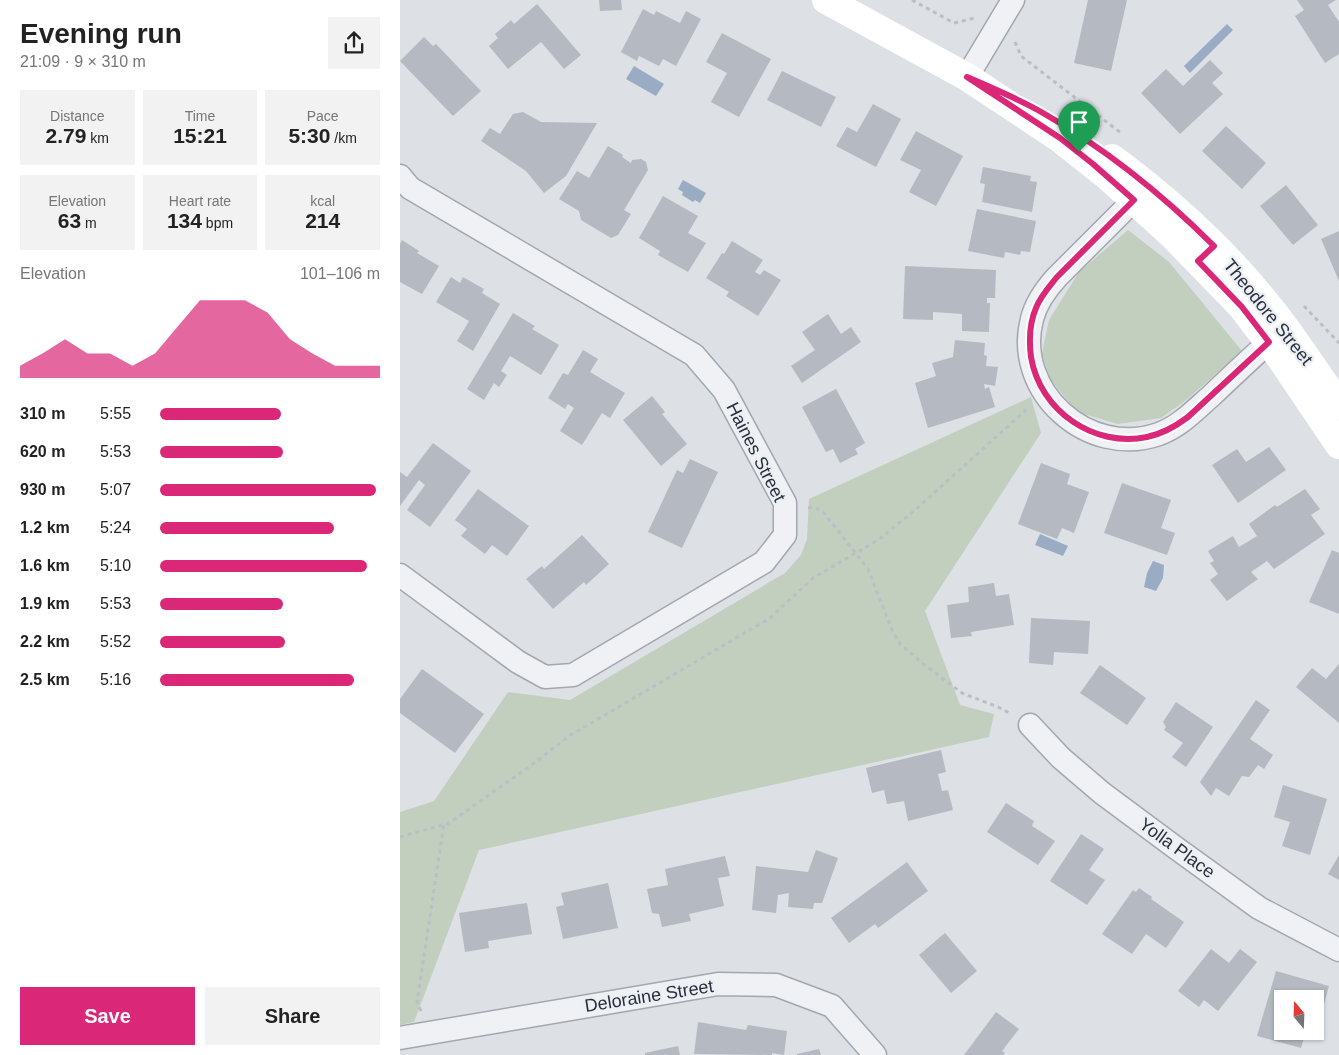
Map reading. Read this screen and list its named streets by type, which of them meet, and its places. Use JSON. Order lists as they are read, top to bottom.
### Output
{
  "streets": {
    "main road": ["Theodore Street"],
    "street": ["Haines Street", "Yolla Place", "Deloraine Street"]
  },
  "north": "top",
  "page": {
    "heading": ["Evening run", "21:09 · 9 × 310 m"],
    "stats": [
      ["Distance", "2.79 km"],
      ["Time", "15:21"],
      ["Pace", "5:30 /km"],
      ["Elevation", "63 m"],
      ["Heart rate", "134 bpm"],
      ["kcal", "214"]
    ],
    "chart": ["Elevation", "101–106 m"],
    "list": [
      {
        "name": "310 m",
        "note": "5:55"
      },
      {
        "name": "620 m",
        "note": "5:53"
      },
      {
        "name": "930 m",
        "note": "5:07"
      },
      {
        "name": "1.2 km",
        "note": "5:24"
      },
      {
        "name": "1.6 km",
        "note": "5:10"
      },
      {
        "name": "1.9 km",
        "note": "5:53"
      },
      {
        "name": "2.2 km",
        "note": "5:52"
      },
      {
        "name": "2.5 km",
        "note": "5:16"
      }
    ],
    "buttons": ["Save", "Share"]
  }
}
